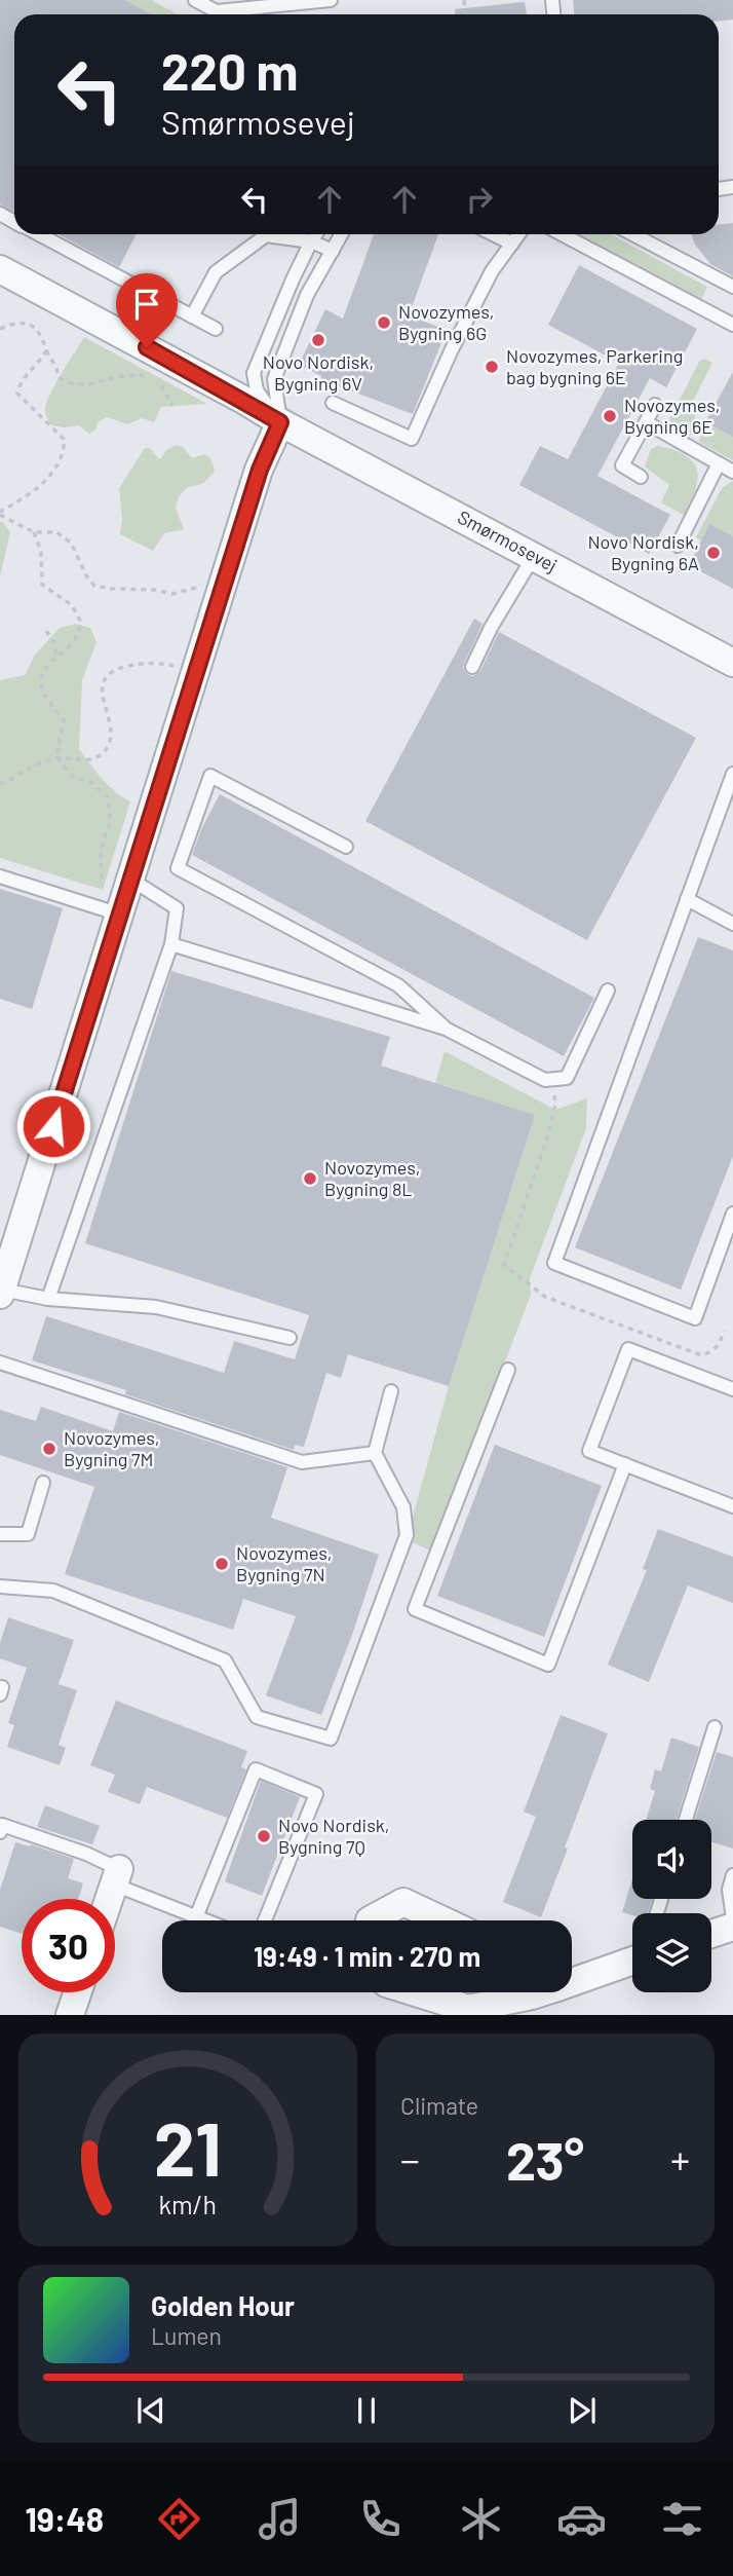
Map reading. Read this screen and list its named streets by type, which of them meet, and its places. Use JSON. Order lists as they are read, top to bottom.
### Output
{
  "streets": {
    "street": ["Smørmosevej"]
  },
  "places": [
    "Novozymes, Bygning 6G",
    "Novo Nordisk, Bygning 6V",
    "Novozymes, Parkering bag bygning 6E",
    "Novozymes, Bygning 6E",
    "Novo Nordisk, Bygning 6A",
    "Novozymes, Bygning 8L",
    "Novozymes, Bygning 7M",
    "Novozymes, Bygning 7N",
    "Novo Nordisk, Bygning 7Q"
  ],
  "page": {
    "turn": ["220 m", "Smørmosevej"],
    "limit": "30",
    "trip": "19:49 · 1 min · 270 m",
    "tile": "Climate",
    "heat": ["−", "23°", "+"],
    "song": ["Golden Hour", "Lumen"],
    "tabs": "19:48",
    "gauge": ["21", "km/h"]
  }
}
